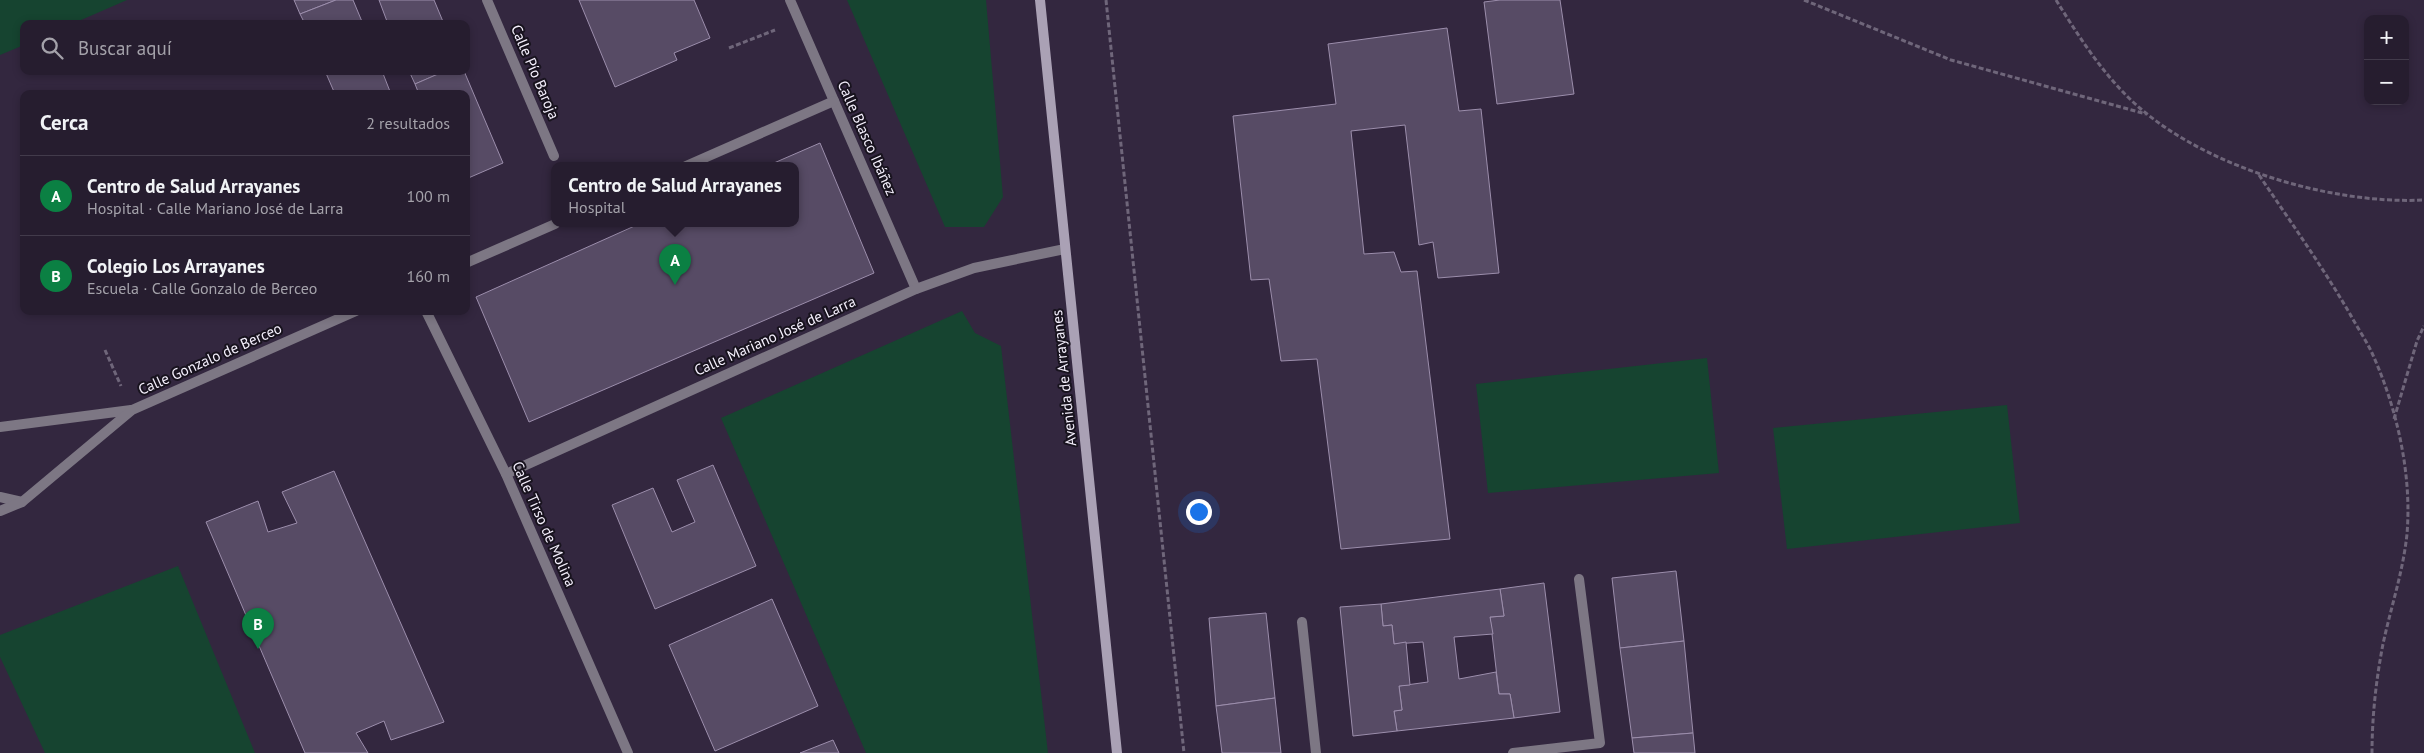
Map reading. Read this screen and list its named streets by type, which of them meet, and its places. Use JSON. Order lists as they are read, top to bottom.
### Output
{
  "streets": {
    "street": [
      "Calle Pío Baroja",
      "Calle Blasco Ibáñez",
      "Calle Mariano José de Larra",
      "Calle Gonzalo de Berceo",
      "Avenida de Arrayanes",
      "Calle Tirso de Molina"
    ]
  },
  "crossings": [
    ["Calle Blasco Ibáñez", "Calle Mariano José de Larra"],
    ["Calle Mariano José de Larra", "Avenida de Arrayanes"],
    ["Calle Mariano José de Larra", "Calle Tirso de Molina"]
  ],
  "page": {
    "map_buttons": ["+", "−"],
    "search": "Buscar aquí",
    "heading": ["Cerca", "2 resultados"],
    "list": [
      {
        "mark": "A",
        "name": "Centro de Salud Arrayanes",
        "note": "Hospital · Calle Mariano José de Larra",
        "value": "100 m"
      },
      {
        "mark": "B",
        "name": "Colegio Los Arrayanes",
        "note": "Escuela · Calle Gonzalo de Berceo",
        "value": "160 m"
      }
    ],
    "popup": ["Centro de Salud Arrayanes", "Hospital"],
    "pins": ["A", "B"]
  }
}
